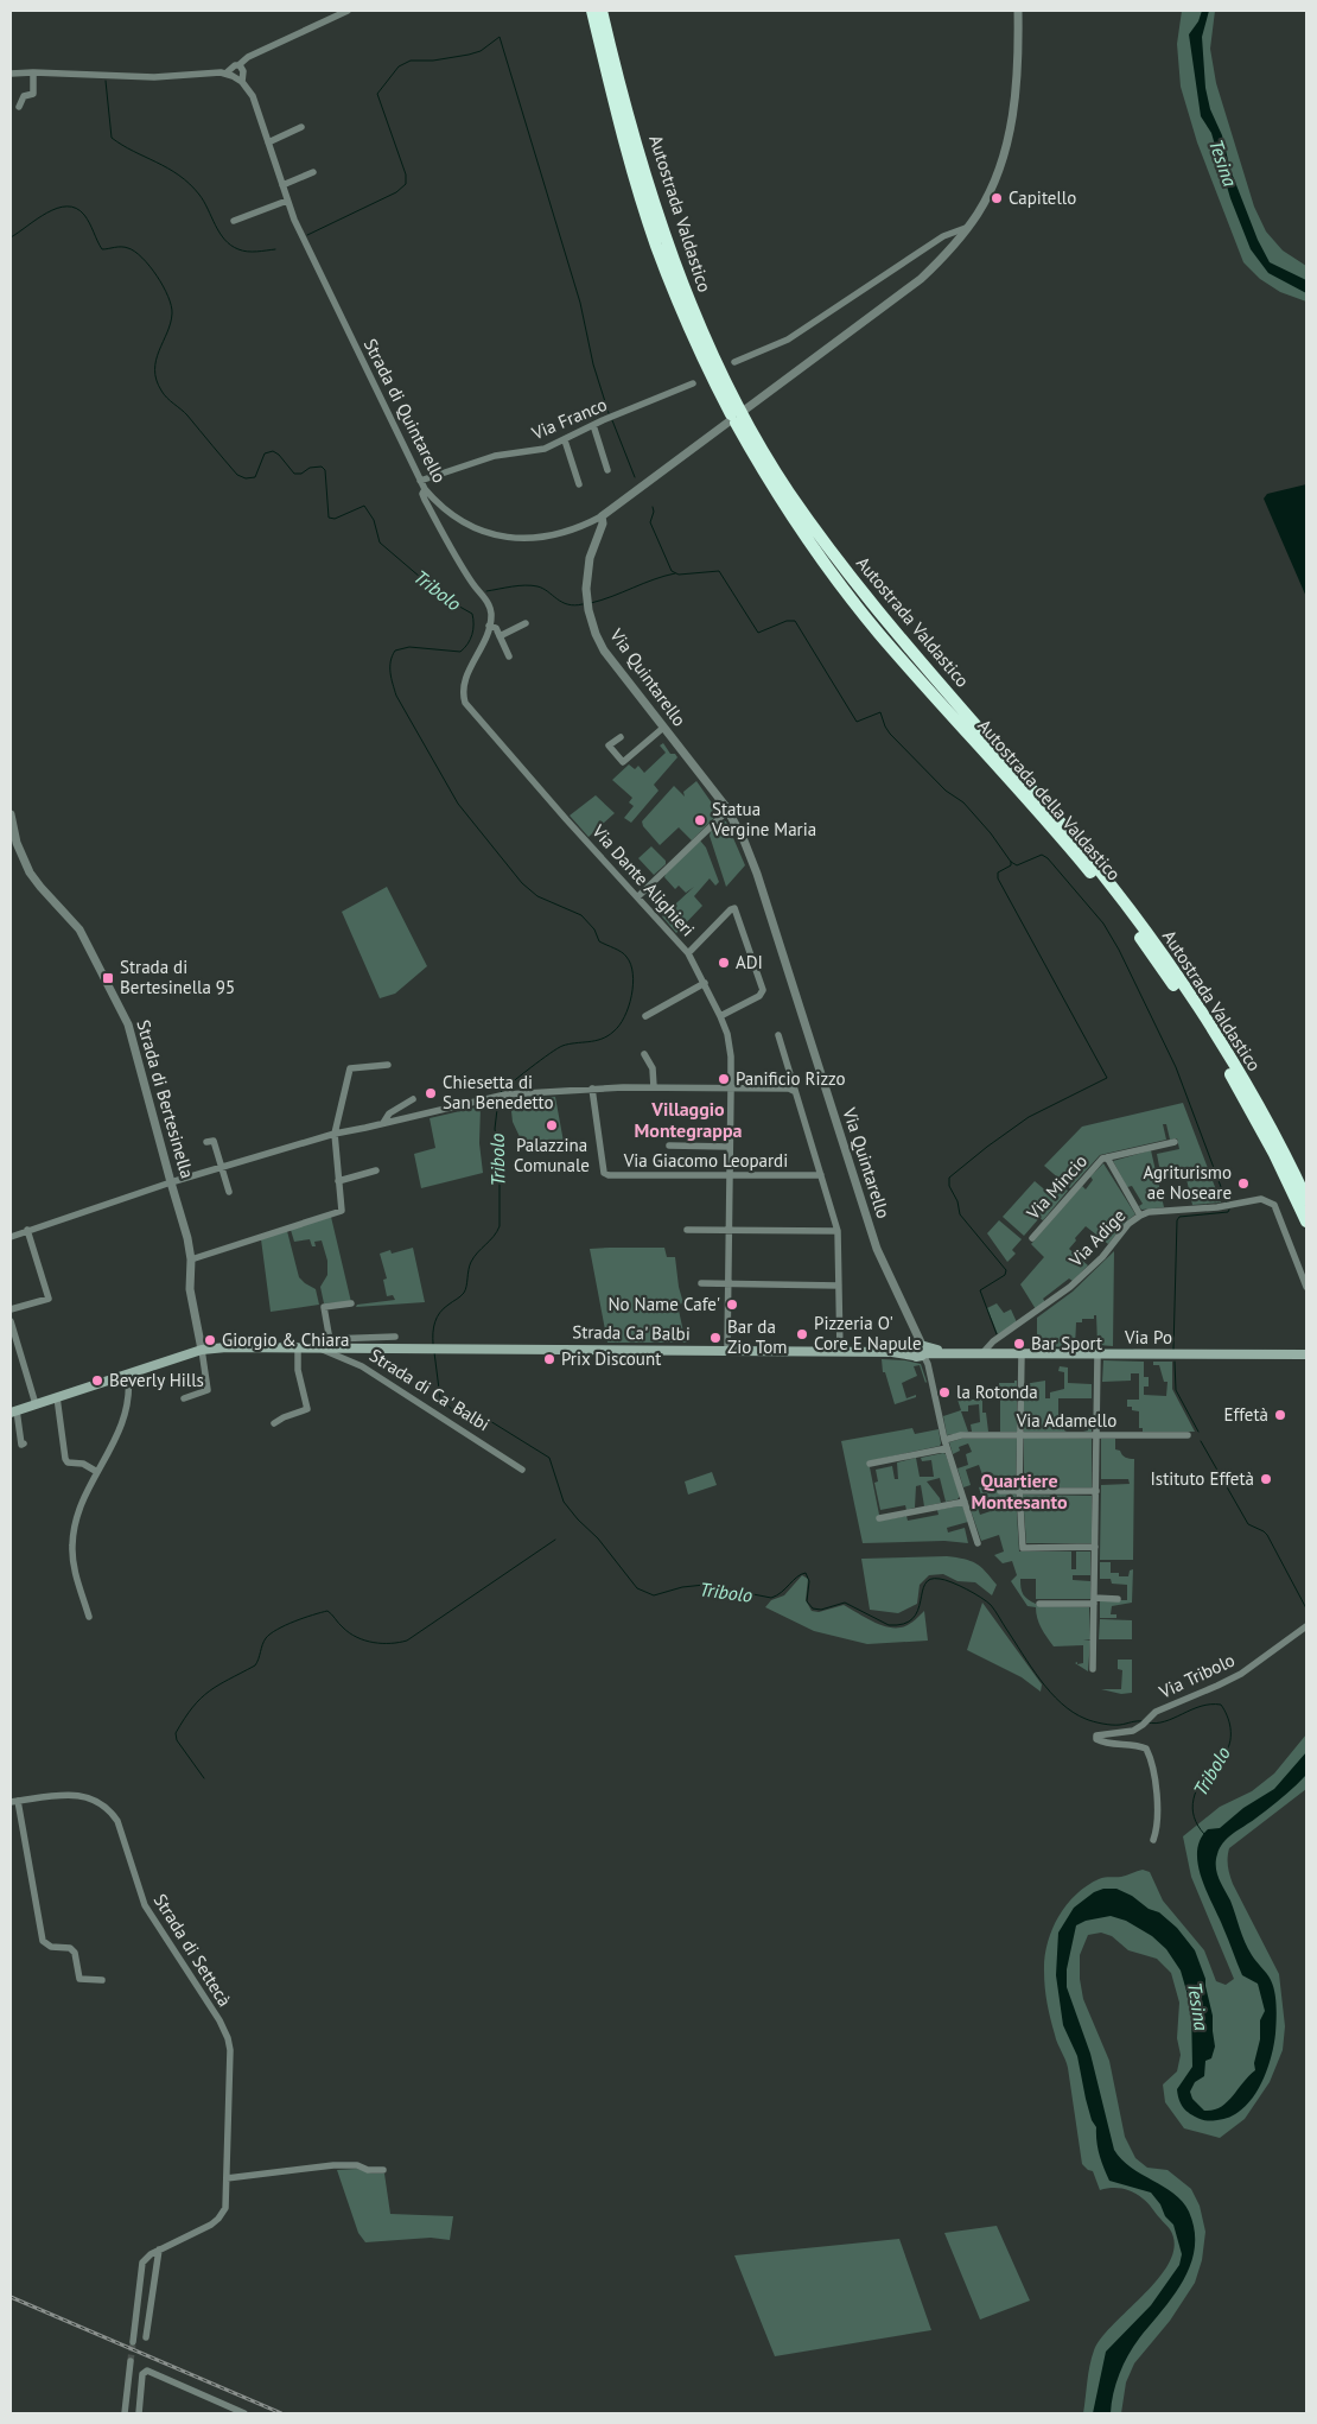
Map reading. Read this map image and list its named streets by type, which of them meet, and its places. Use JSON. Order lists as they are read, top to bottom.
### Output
{
  "streets": {
    "highway": ["Autostrada Valdastico", "Autostrada della Valdastico"],
    "main road": ["Strada Ca' Balbi", "Via Po", "Strada di Ca' Balbi"],
    "street": [
      "Strada di Quintarello",
      "Via Franco",
      "Via Quintarello",
      "Via Dante Alighieri",
      "Strada di Bertesinella",
      "Via Giacomo Leopardi",
      "Via Mincio",
      "Via Adige",
      "Via Adamello",
      "Via Tribolo",
      "Strada di Settecà"
    ]
  },
  "crossings": [
    ["Strada di Quintarello", "Via Franco"],
    ["Strada di Quintarello", "Via Quintarello"],
    ["Via Quintarello", "Strada Ca' Balbi"],
    ["Via Quintarello", "Via Po"],
    ["Via Dante Alighieri", "Via Giacomo Leopardi"],
    ["Via Dante Alighieri", "Strada Ca' Balbi"],
    ["Strada di Bertesinella", "Strada di Ca' Balbi"],
    ["Via Adige", "Via Po"],
    ["Strada Ca' Balbi", "Via Po"],
    ["Strada Ca' Balbi", "Strada di Ca' Balbi"]
  ],
  "districts": ["Villaggio Montegrappa", "Quartiere Montesanto"],
  "water": ["Tesina", "Tribolo"],
  "places": {
    "other": [
      "Capitello",
      "Statua Vergine Maria",
      "ADI",
      "Panificio Rizzo",
      "Chiesetta di San Benedetto",
      "Palazzina Comunale",
      "Agriturismo ae Noseare",
      "No Name Cafe'",
      "Pizzeria O' Core E Napule",
      "Bar da Zio Tom",
      "Giorgio & Chiara",
      "Bar Sport",
      "Prix Discount",
      "Beverly Hills",
      "la Rotonda",
      "Effetà",
      "Istituto Effetà"
    ],
    "transit": ["Strada di Bertesinella 95"]
  }
}
